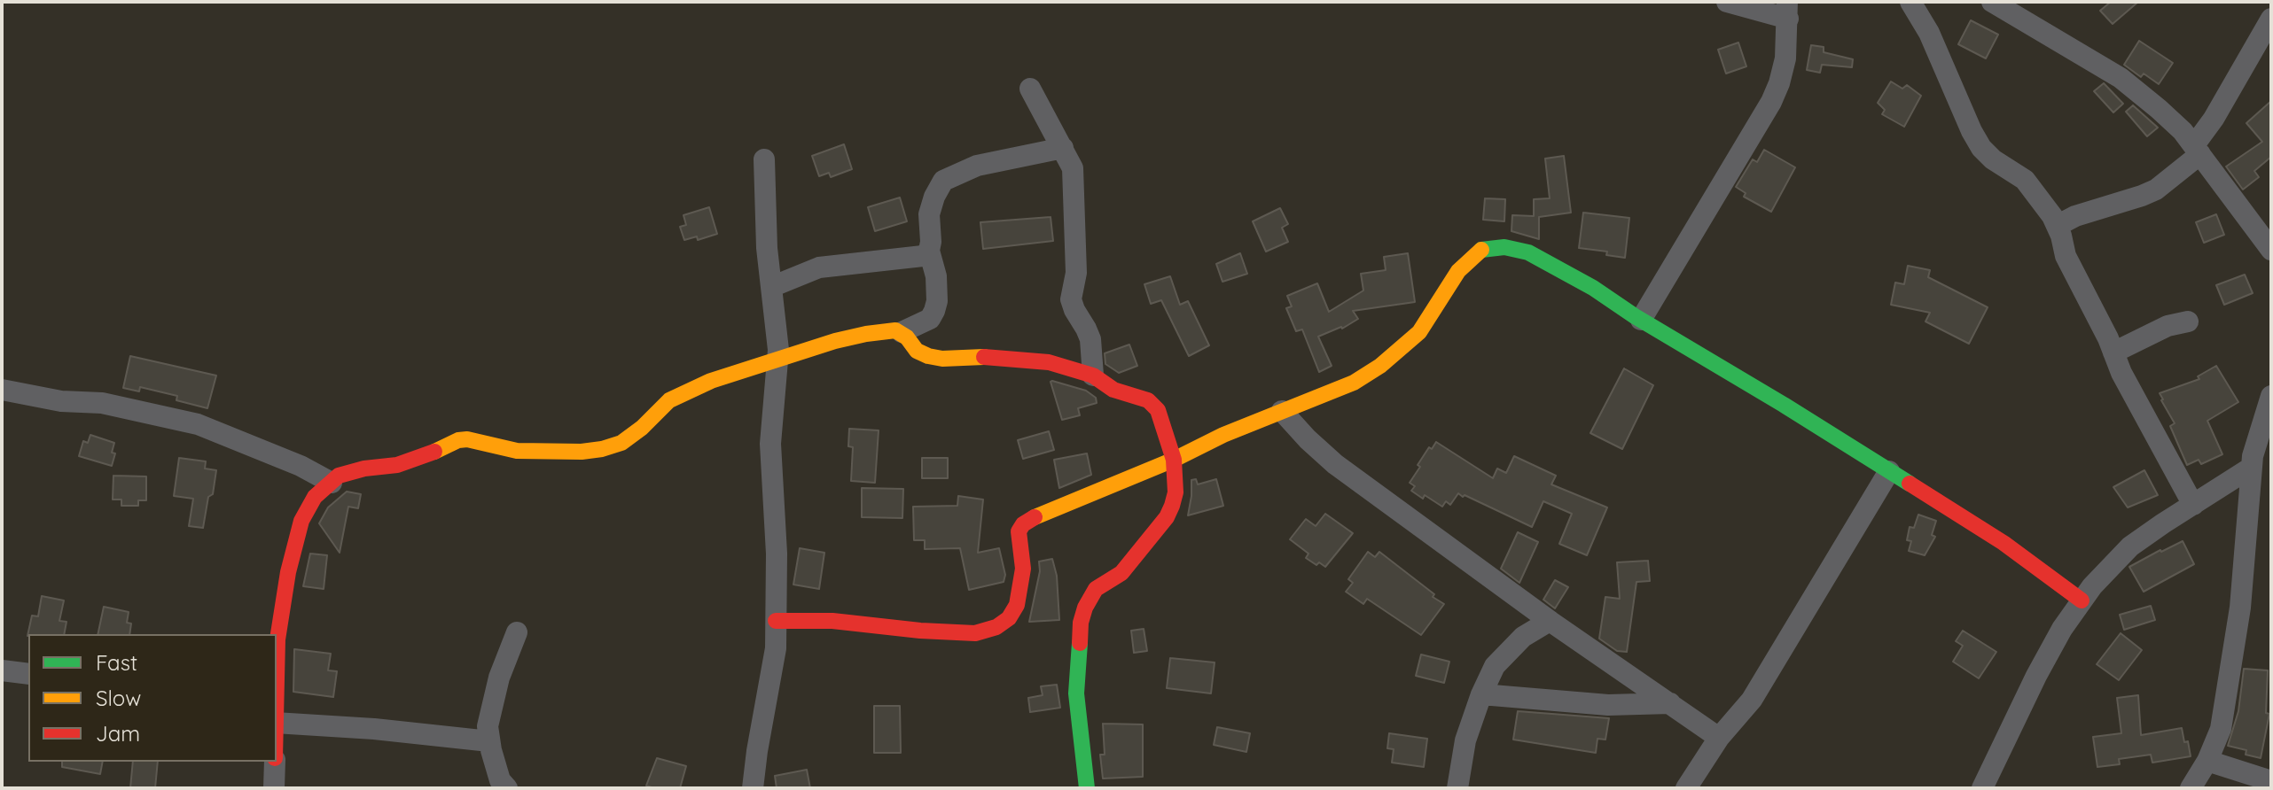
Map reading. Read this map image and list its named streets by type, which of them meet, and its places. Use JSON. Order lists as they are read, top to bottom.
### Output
{
  "legend": ["Fast", "Slow", "Jam"]
}
